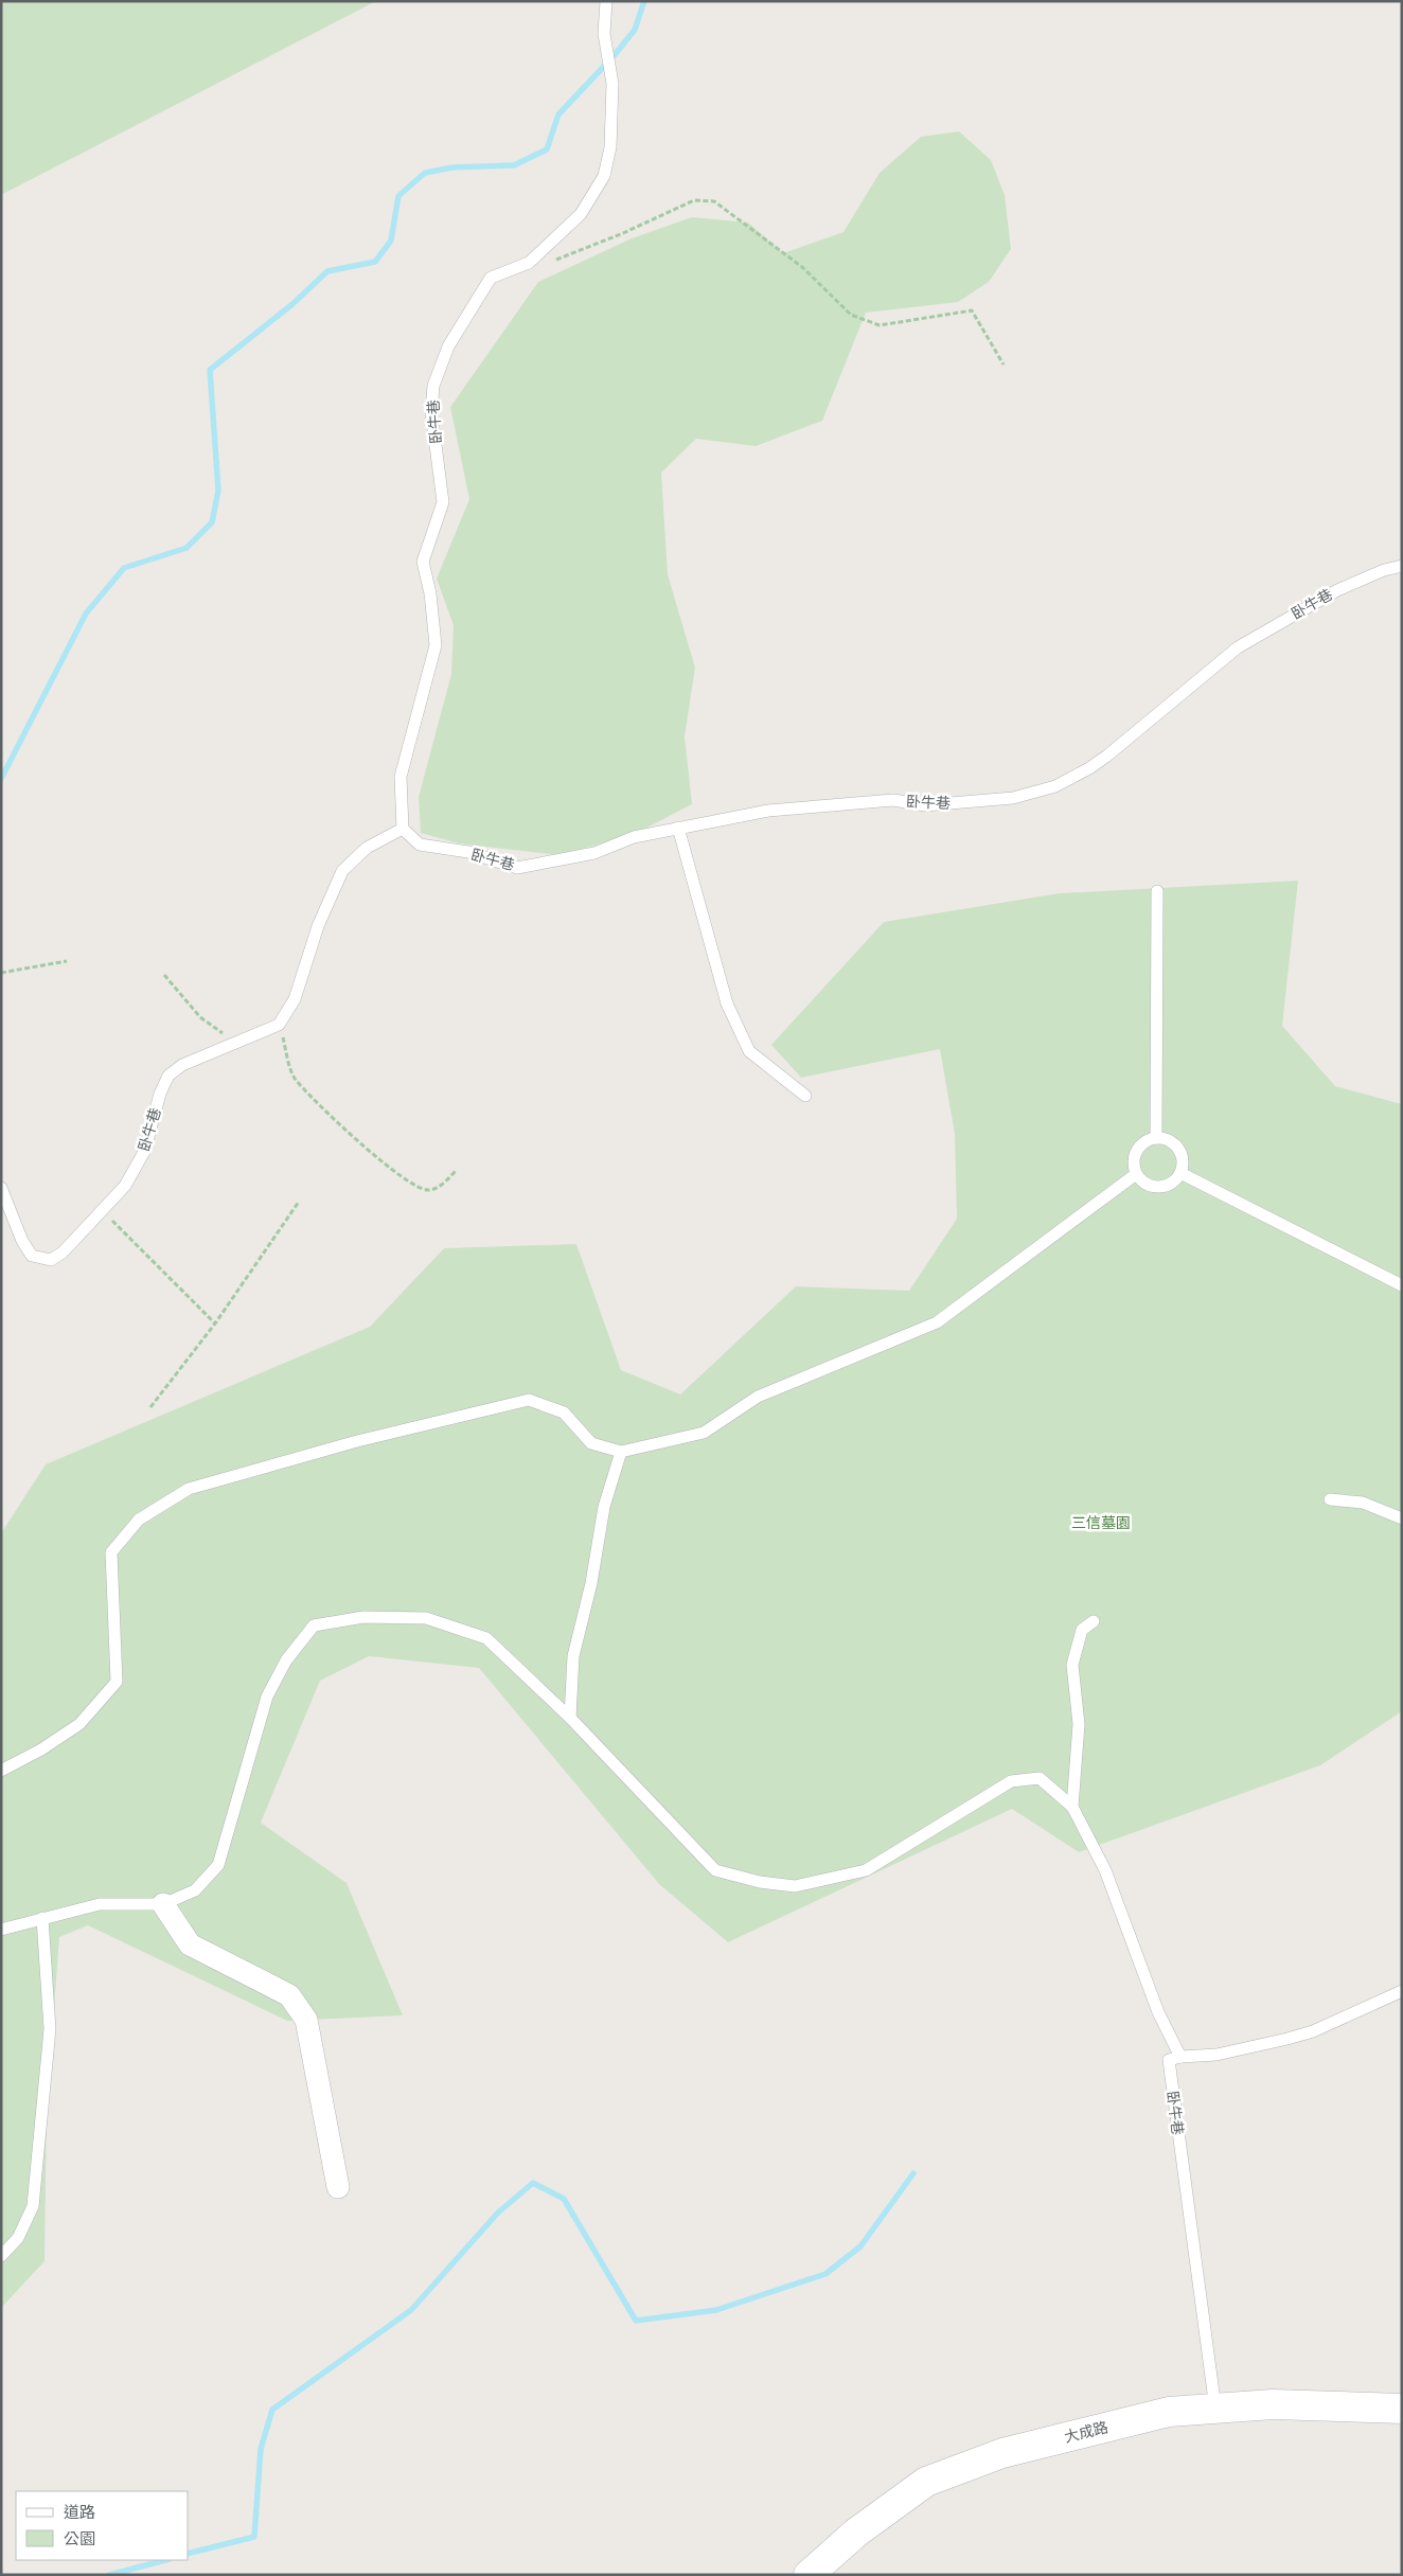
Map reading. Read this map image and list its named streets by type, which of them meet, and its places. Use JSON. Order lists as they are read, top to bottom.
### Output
{
  "streets": {
    "street": ["大成路"],
    "lane": ["卧牛巷"]
  },
  "crossings": [
    ["卧牛巷", "大成路"]
  ],
  "parks": ["三信墓園"],
  "legend": ["道路", "公園"]
}
